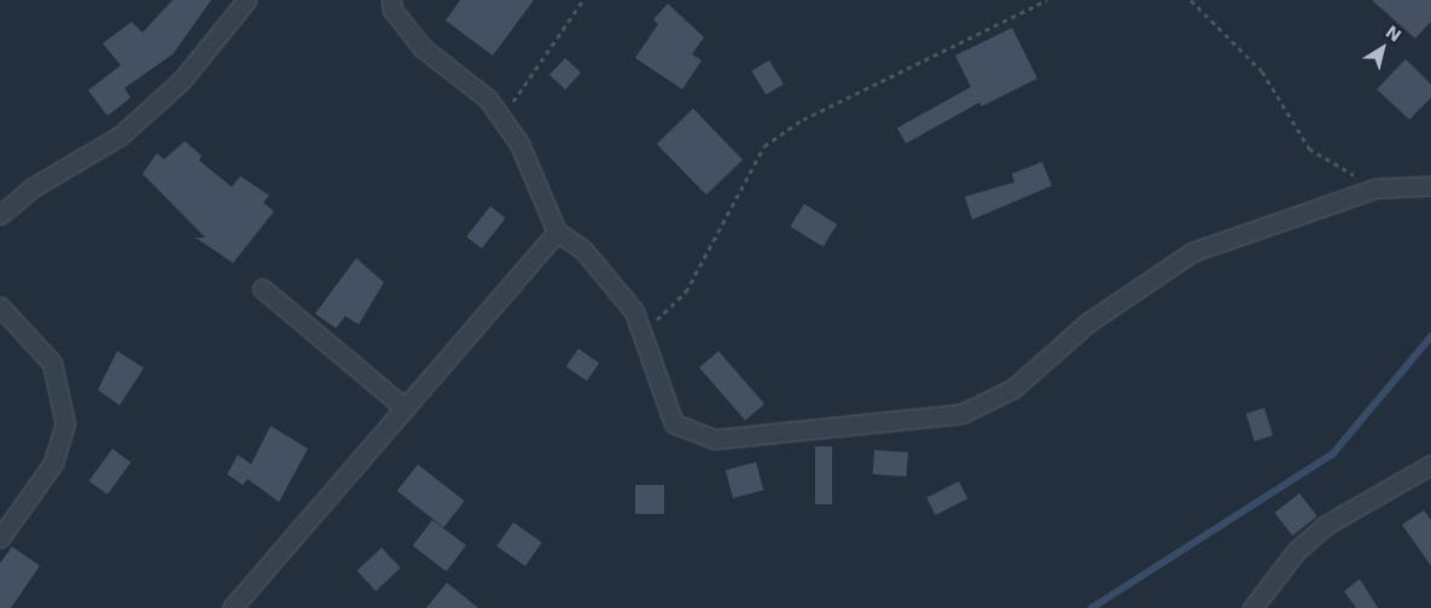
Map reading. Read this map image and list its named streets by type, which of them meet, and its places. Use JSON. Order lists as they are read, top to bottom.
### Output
{
  "north": "top right"
}
